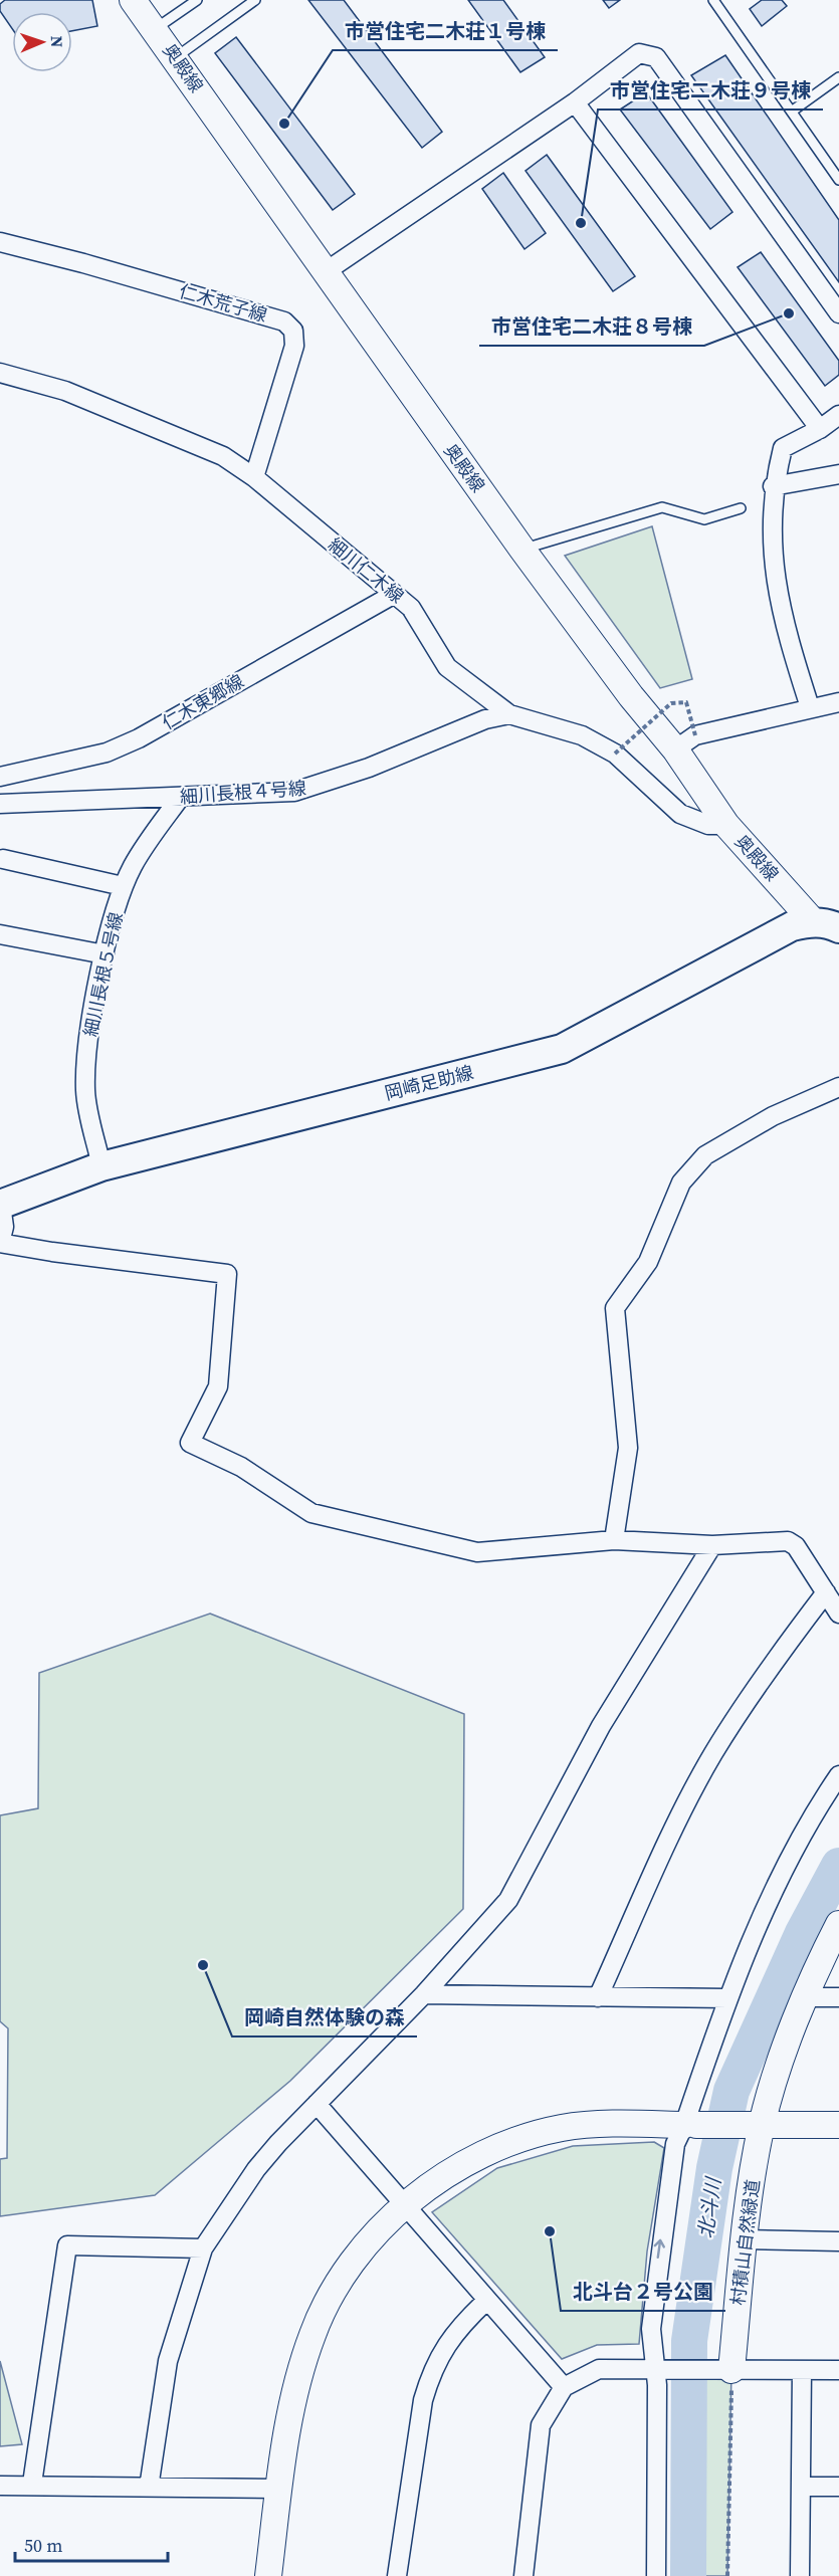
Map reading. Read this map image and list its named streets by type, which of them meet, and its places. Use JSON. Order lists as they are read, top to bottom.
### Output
{
  "streets": {
    "main road": ["岡崎足助線"],
    "street": [
      "奥殿線",
      "仁木荒子線",
      "細川仁木線",
      "仁木東郷線",
      "細川長根４号線",
      "細川長根５号線",
      "村積山自然緑道"
    ]
  },
  "crossings": [
    ["奥殿線", "細川仁木線"],
    ["奥殿線", "岡崎足助線"],
    ["仁木荒子線", "細川仁木線"],
    ["細川仁木線", "仁木東郷線"],
    ["細川仁木線", "細川長根４号線"],
    ["細川長根４号線", "細川長根５号線"],
    ["細川長根５号線", "岡崎足助線"]
  ],
  "water": ["北斗川"],
  "places": [
    "市営住宅二木荘１号棟",
    "市営住宅二木荘９号棟",
    "市営住宅二木荘８号棟",
    "岡崎自然体験の森",
    "北斗台２号公園"
  ],
  "scale_bar": "50 m",
  "north": "right"
}
